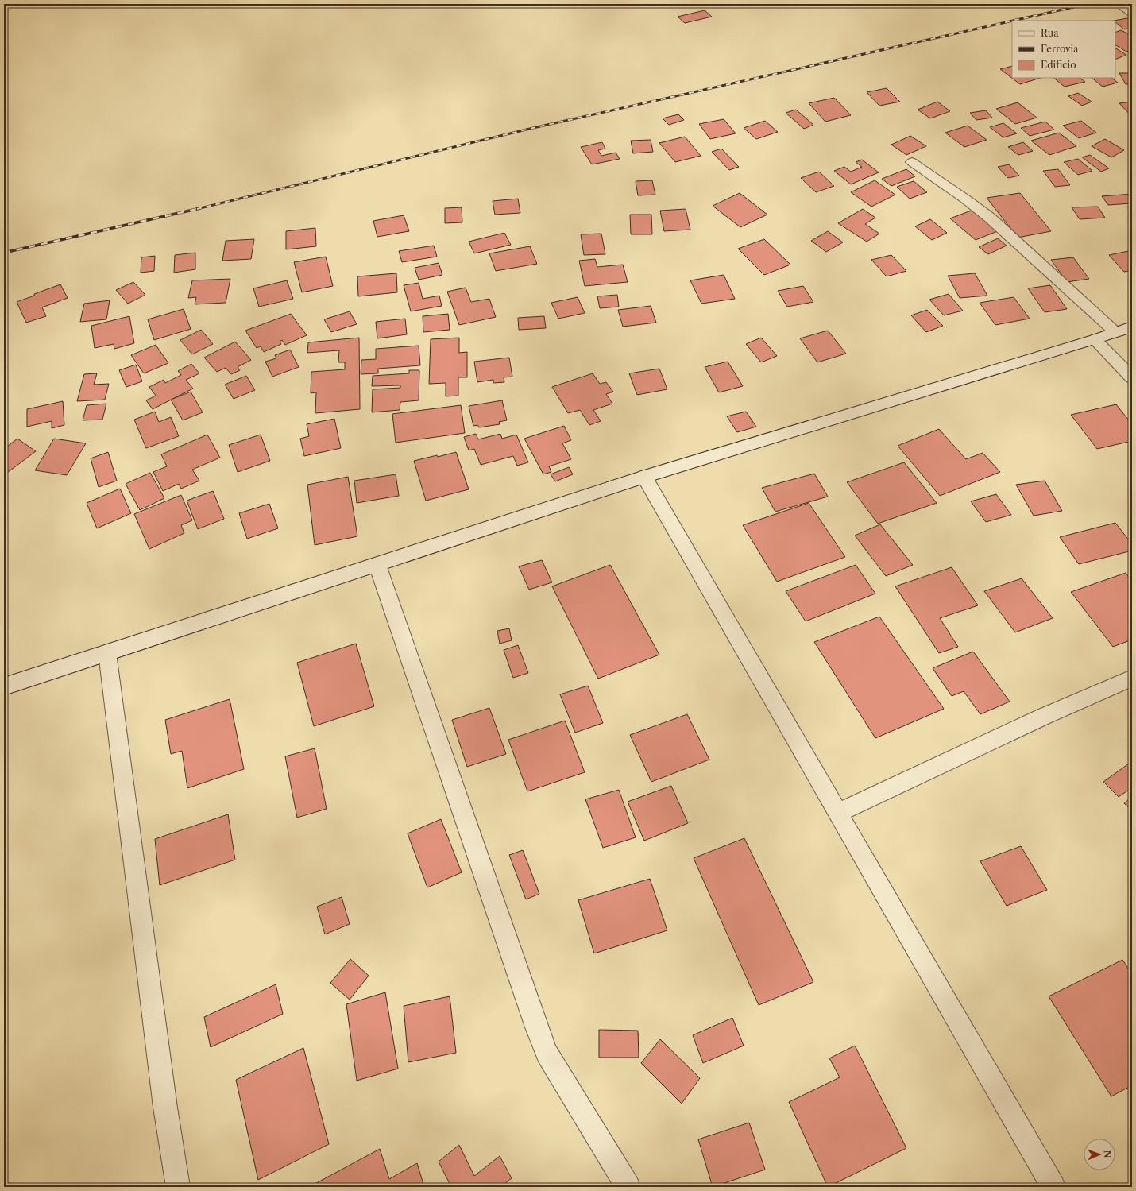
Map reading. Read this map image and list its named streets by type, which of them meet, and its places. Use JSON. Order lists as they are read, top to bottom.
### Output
{
  "legend": ["Rua", "Ferrovia", "Edifício"],
  "north": "right"
}
